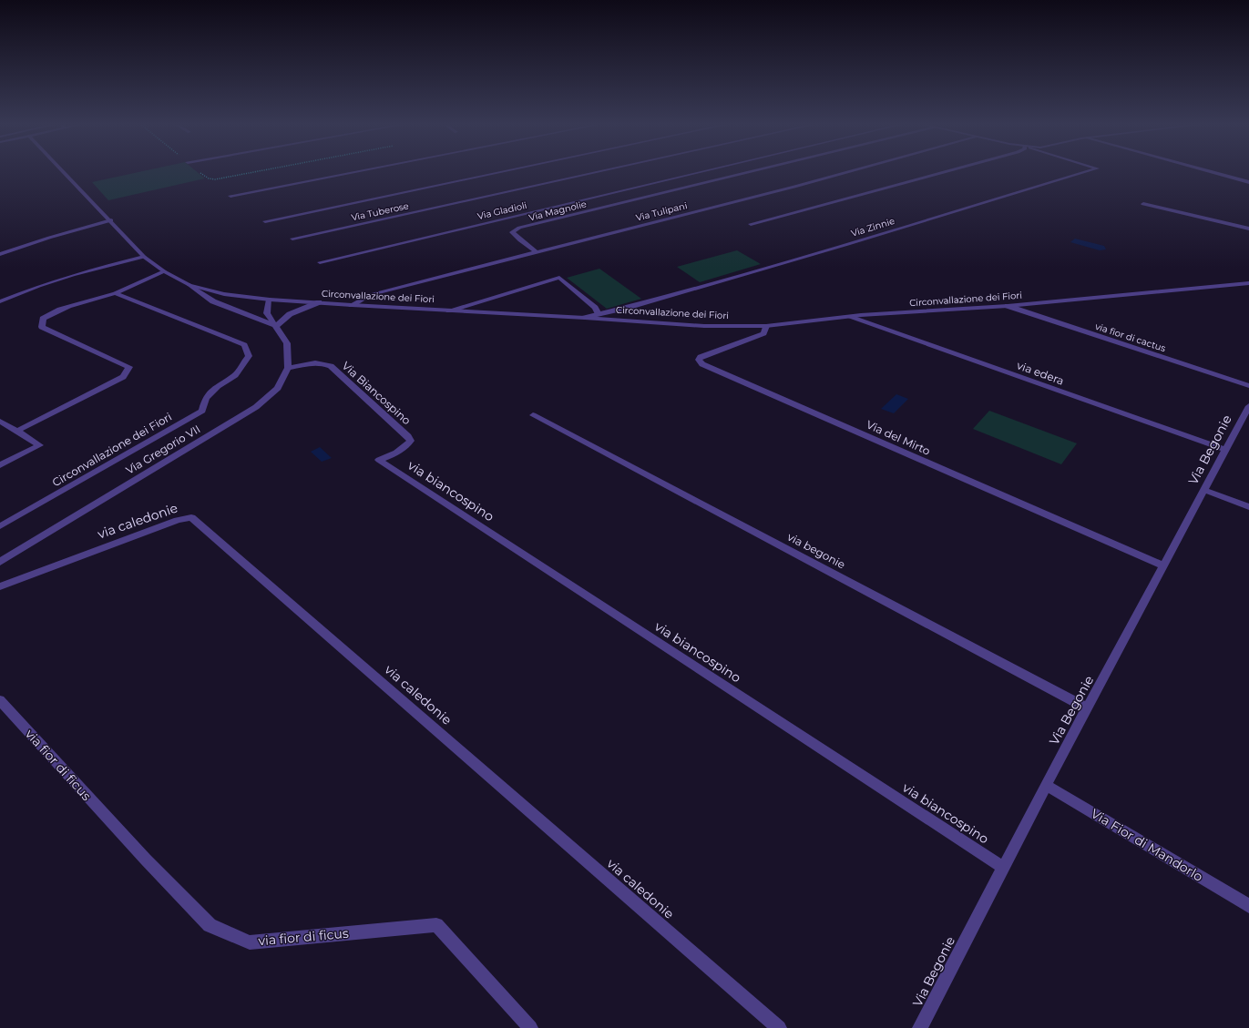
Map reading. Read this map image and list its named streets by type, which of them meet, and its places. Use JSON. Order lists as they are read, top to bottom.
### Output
{
  "streets": {
    "street": [
      "Via Gladioli",
      "Via Magnolie",
      "Via Tuberose",
      "Via Tulipani",
      "Via Zinnie",
      "Circonvallazione dei Fiori",
      "via fior di cactus",
      "via edera",
      "Via Biancospino",
      "Via del Mirto",
      "Via Gregorio VII",
      "Via Begonie",
      "via biancospino",
      "via caledonie",
      "via begonie",
      "via fior di ficus",
      "Via Fior di Mandorlo"
    ]
  },
  "crossings": [
    ["Via Magnolie", "Via Tulipani"],
    ["Via Tulipani", "Circonvallazione dei Fiori"],
    ["Via Zinnie", "Circonvallazione dei Fiori"],
    ["Circonvallazione dei Fiori", "via fior di cactus"],
    ["Circonvallazione dei Fiori", "via edera"],
    ["Circonvallazione dei Fiori", "Via del Mirto"],
    ["Circonvallazione dei Fiori", "Via Gregorio VII"],
    ["via edera", "Via Begonie"],
    ["Via Biancospino", "Via Gregorio VII"],
    ["Via Biancospino", "via biancospino"],
    ["Via del Mirto", "Via Begonie"],
    ["Via Begonie", "via biancospino"],
    ["Via Begonie", "via begonie"],
    ["Via Begonie", "Via Fior di Mandorlo"]
  ]
}
